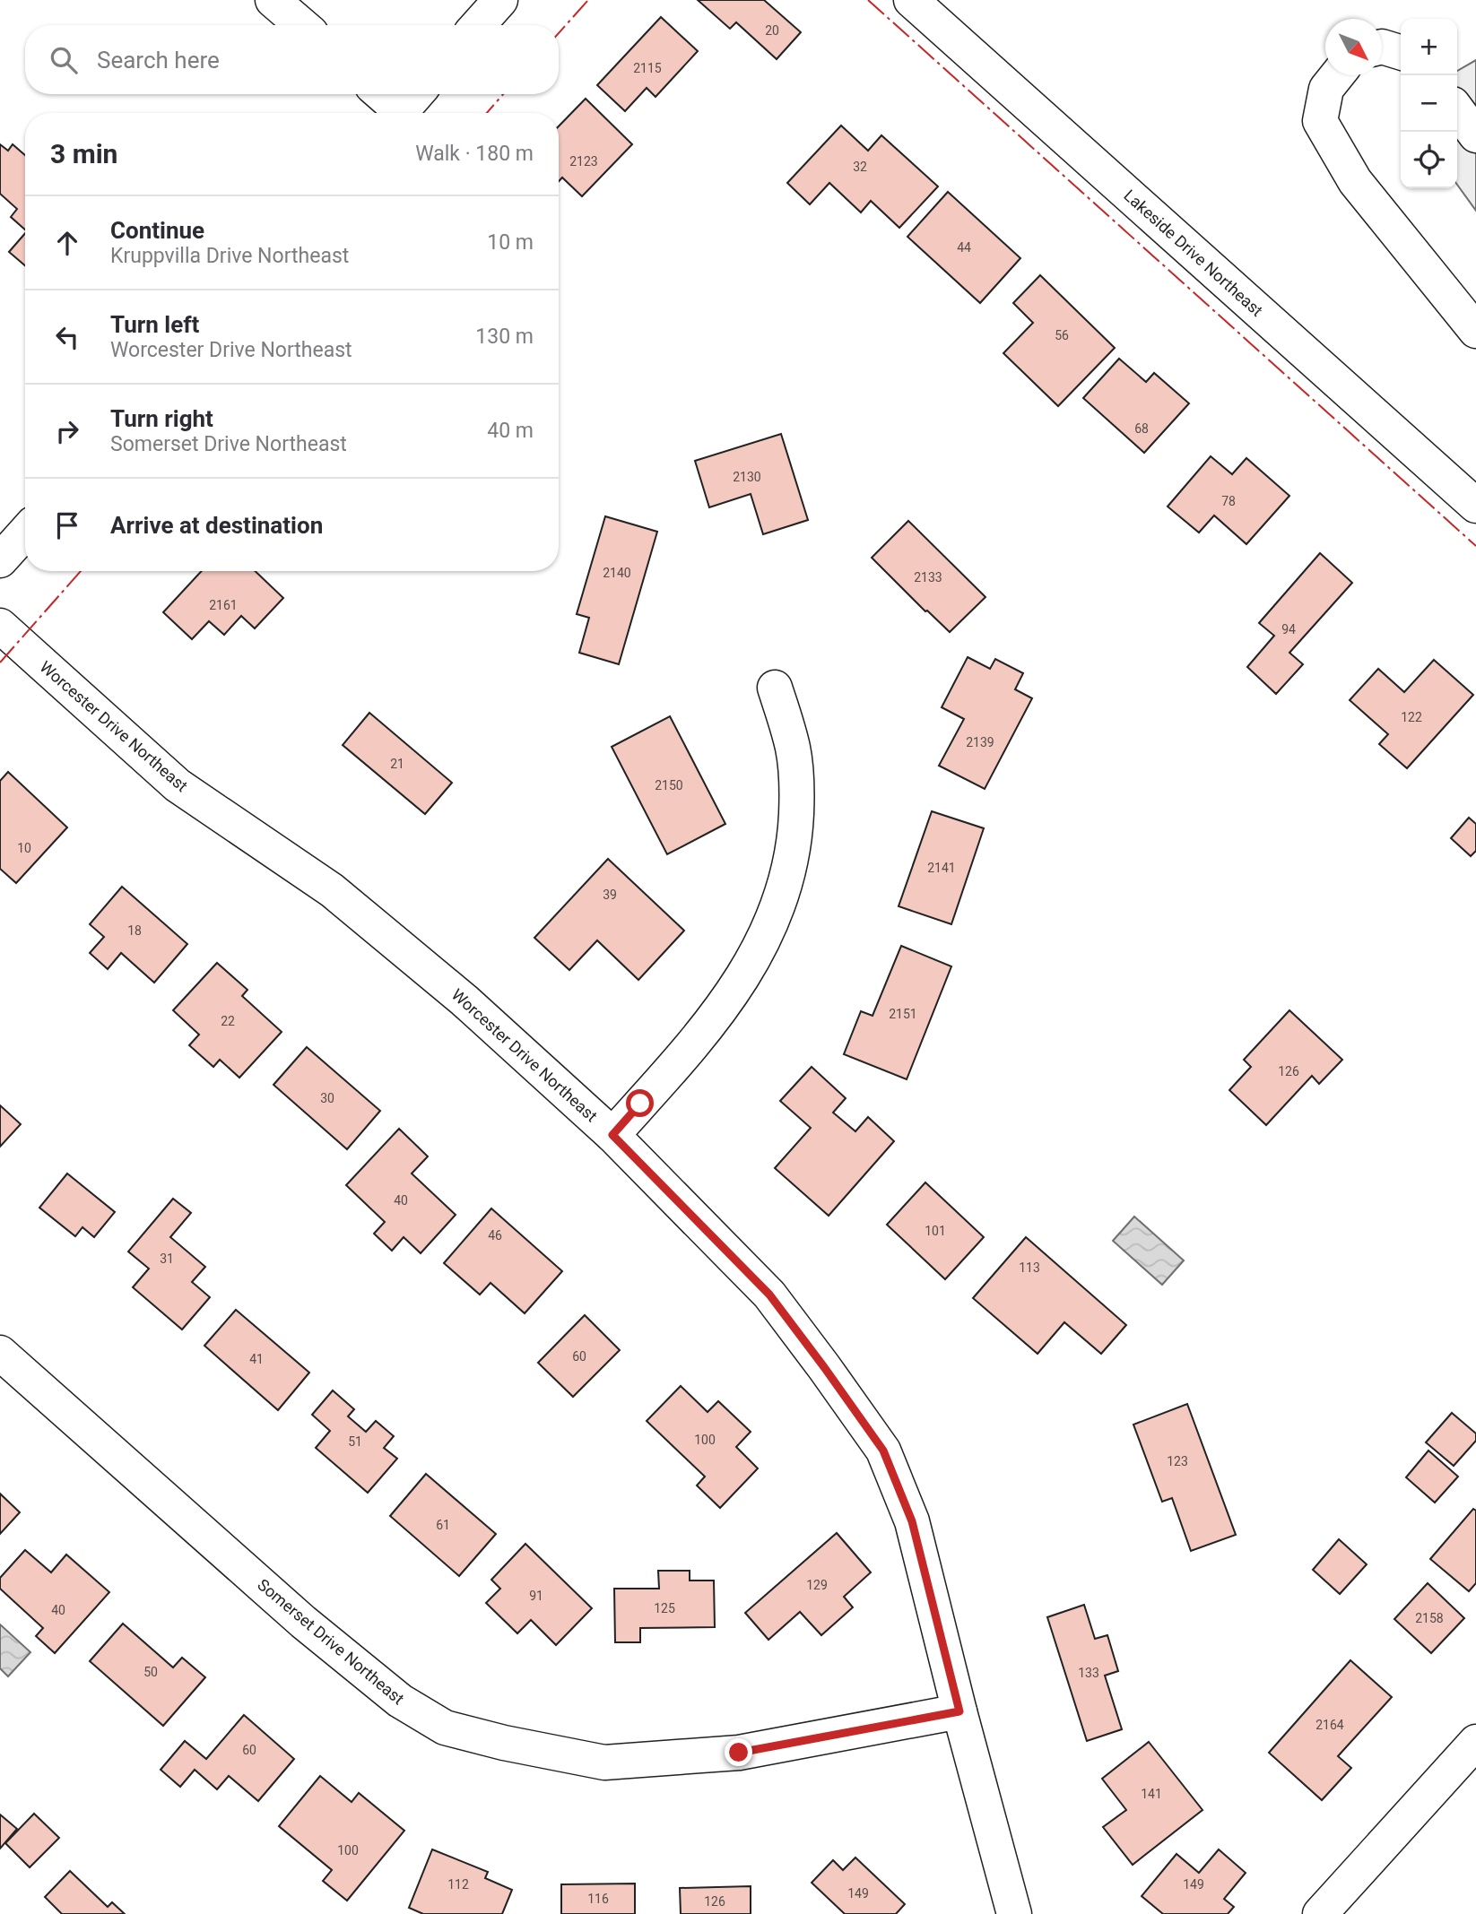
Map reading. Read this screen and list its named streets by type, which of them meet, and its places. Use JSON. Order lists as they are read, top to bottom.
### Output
{
  "streets": {
    "street": ["Lakeside Drive Northeast", "Worcester Drive Northeast", "Somerset Drive Northeast"]
  },
  "crossings": [
    ["Worcester Drive Northeast", "Somerset Drive Northeast"]
  ],
  "house_numbers": [
    "20",
    "2115",
    "2123",
    "32",
    "44",
    "56",
    "68",
    "2130",
    "78",
    "2140",
    "2133",
    "2161",
    "94",
    "122",
    "2139",
    "21",
    "2150",
    "10",
    "2141",
    "39",
    "18",
    "2151",
    "22",
    "126",
    "30",
    "40",
    "101",
    "46",
    "31",
    "113",
    "60",
    "41",
    "100",
    "51",
    "123",
    "61",
    "129",
    "91",
    "125",
    "40",
    "2158",
    "50",
    "133",
    "2164",
    "60",
    "141",
    "100",
    "112",
    "149",
    "149",
    "116",
    "126"
  ],
  "north": "bottom right",
  "page": {
    "map_buttons": ["+", "−"],
    "search": "Search here",
    "heading": ["3 min", "Walk · 180 m"],
    "list": [
      ["Continue", "Kruppvilla Drive Northeast", "10 m"],
      ["Turn left", "Worcester Drive Northeast", "130 m"],
      ["Turn right", "Somerset Drive Northeast", "40 m"],
      "Arrive at destination"
    ]
  }
}
